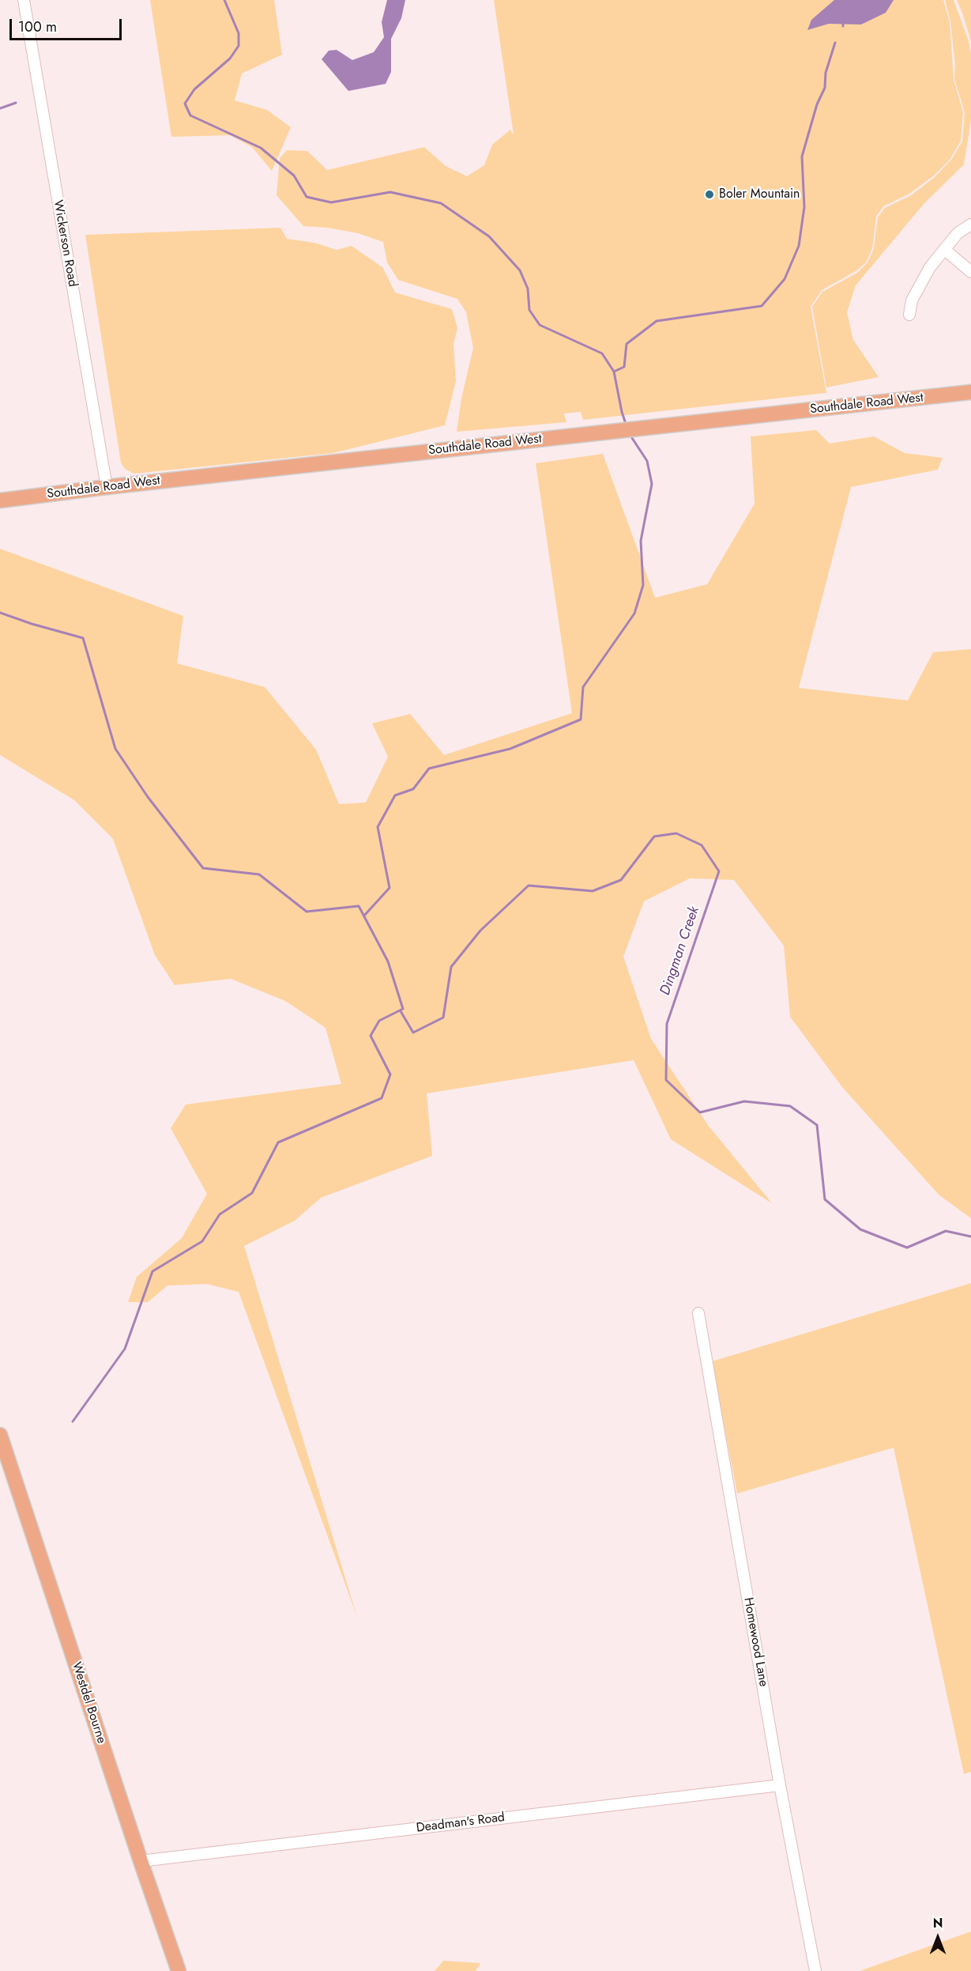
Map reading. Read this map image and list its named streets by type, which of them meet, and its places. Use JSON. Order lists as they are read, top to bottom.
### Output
{
  "streets": {
    "main road": ["Southdale Road West", "Westdel Bourne"],
    "street": ["Wickerson Road", "Homewood Lane", "Deadman's Road"]
  },
  "crossings": [
    ["Wickerson Road", "Southdale Road West"],
    ["Homewood Lane", "Deadman's Road"],
    ["Westdel Bourne", "Deadman's Road"]
  ],
  "water": ["Dingman Creek"],
  "places": ["Boler Mountain"],
  "scale_bar": "100 m",
  "north": "top"
}
